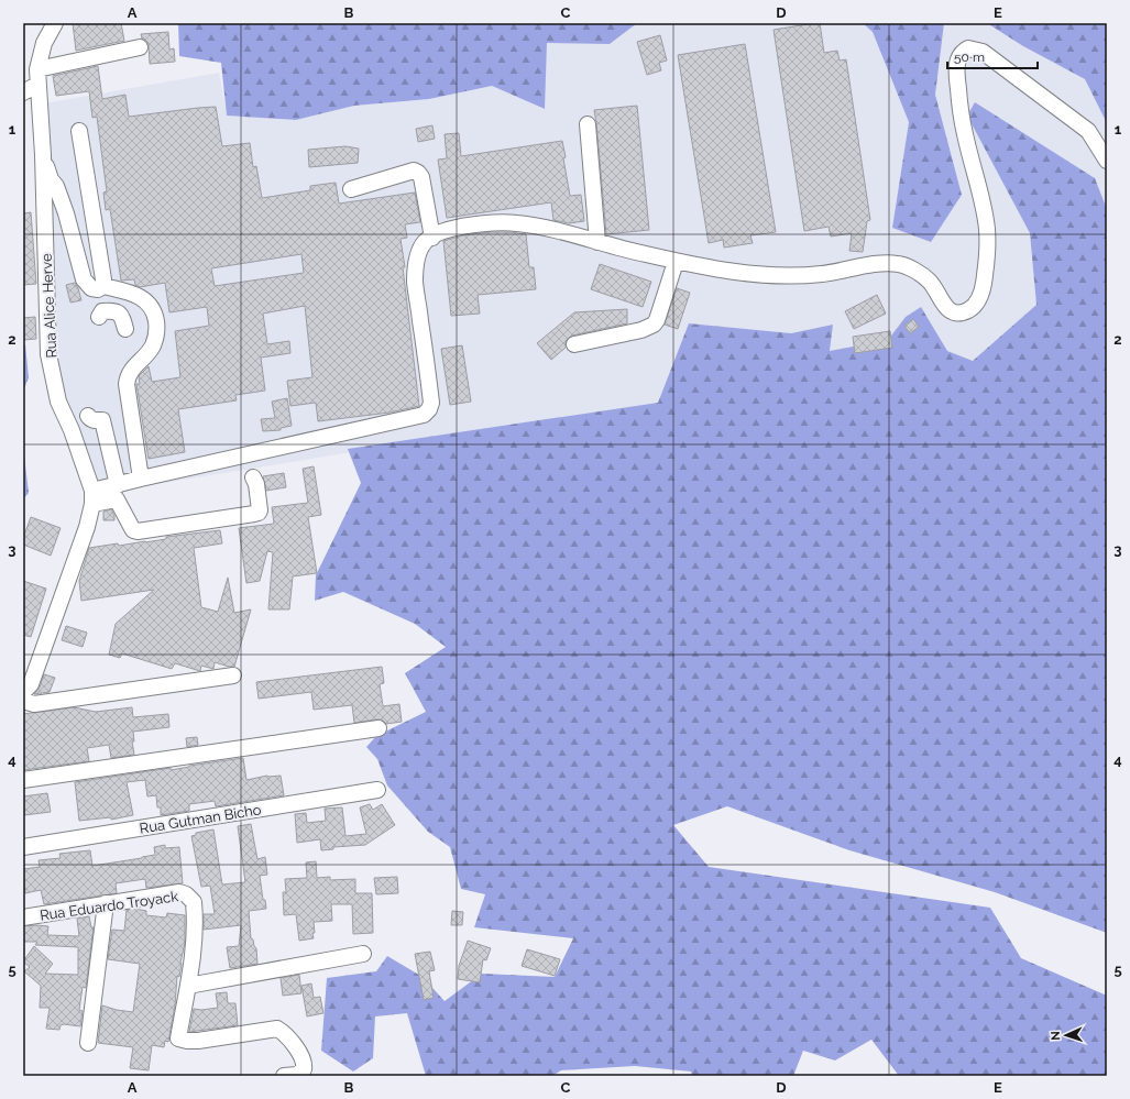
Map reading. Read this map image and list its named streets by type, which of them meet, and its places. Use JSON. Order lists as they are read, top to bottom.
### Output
{
  "streets": {
    "street": ["Rua Alice Herve", "Rua Gutman Bicho", "Rua Eduardo Troyack"]
  },
  "scale_bar": "50 m",
  "north": "left",
  "grid": {
    "columns": [
      "A",
      "B",
      "C",
      "D",
      "E"
    ],
    "rows": [
      "1",
      "2",
      "3",
      "4",
      "5"
    ]
  }
}
